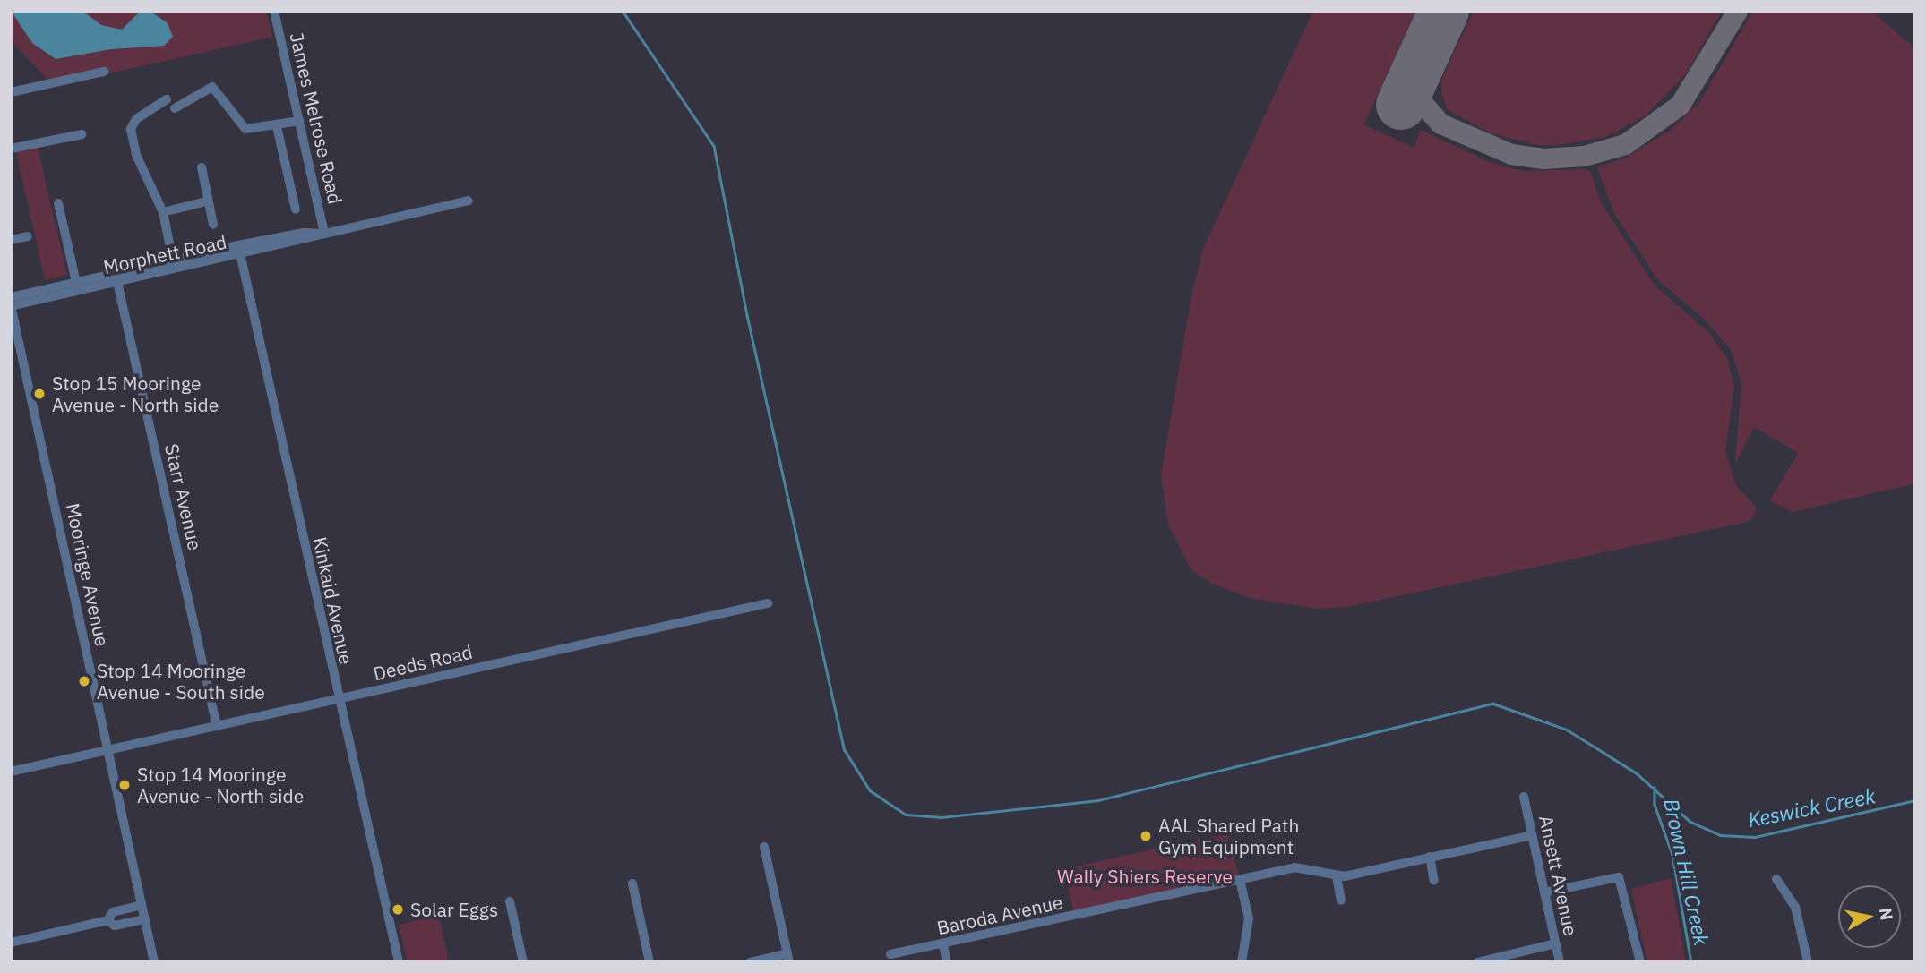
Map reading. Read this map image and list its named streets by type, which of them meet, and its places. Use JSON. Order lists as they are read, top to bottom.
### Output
{
  "streets": {
    "street": [
      "James Melrose Road",
      "Morphett Road",
      "Starr Avenue",
      "Mooringe Avenue",
      "Kinkaid Avenue",
      "Deeds Road",
      "Ansett Avenue",
      "Baroda Avenue"
    ]
  },
  "crossings": [
    ["James Melrose Road", "Morphett Road"],
    ["Morphett Road", "Starr Avenue"],
    ["Morphett Road", "Mooringe Avenue"],
    ["Morphett Road", "Kinkaid Avenue"],
    ["Starr Avenue", "Deeds Road"],
    ["Mooringe Avenue", "Deeds Road"],
    ["Kinkaid Avenue", "Deeds Road"],
    ["Ansett Avenue", "Baroda Avenue"]
  ],
  "water": ["Keswick Creek", "Brown Hill Creek"],
  "parks": ["Wally Shiers Reserve"],
  "places": [
    "Stop 15 Mooringe Avenue - North side",
    "Stop 14 Mooringe Avenue - South side",
    "Stop 14 Mooringe Avenue - North side",
    "AAL Shared Path Gym Equipment",
    "Solar Eggs"
  ],
  "north": "right"
}
